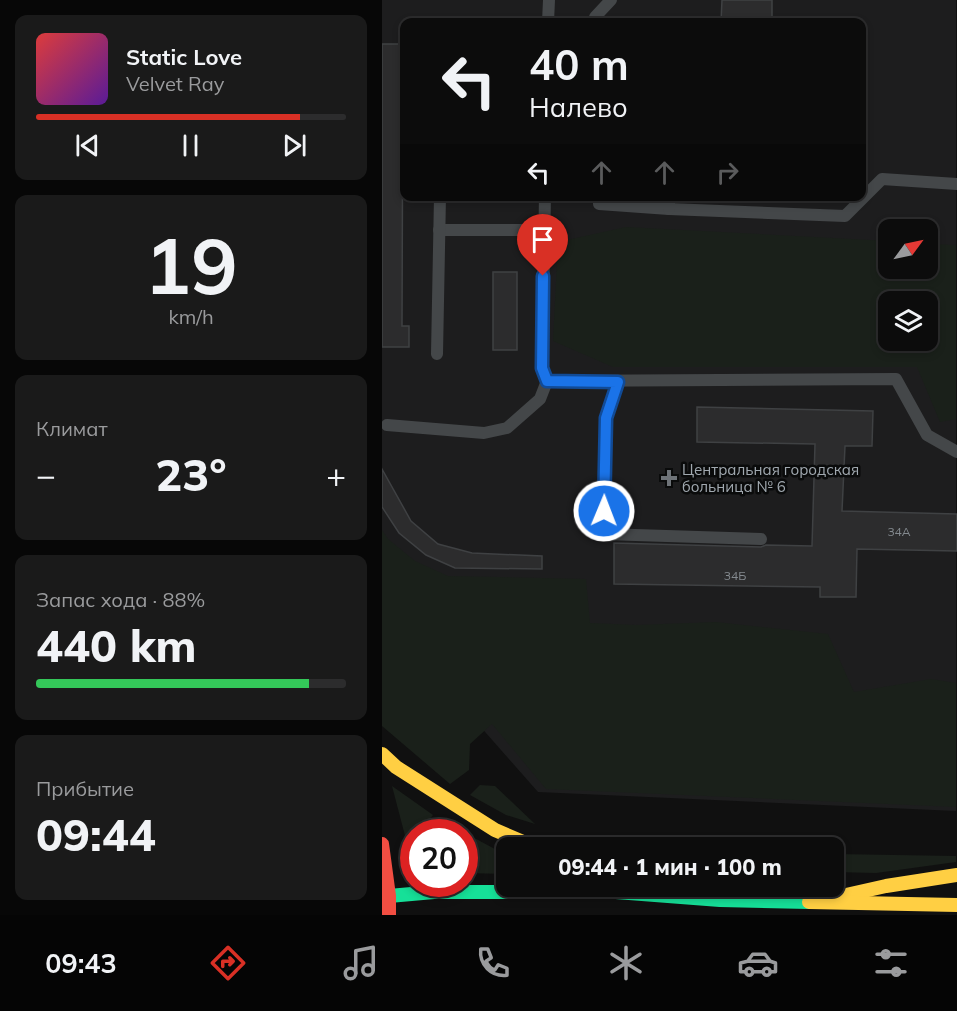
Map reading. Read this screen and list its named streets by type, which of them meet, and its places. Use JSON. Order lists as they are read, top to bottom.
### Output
{
  "places": {
    "health": ["Центральная городская больница № 6"]
  },
  "house_numbers": ["34А", "34Б"],
  "north": "top right",
  "page": {
    "turn": ["40 m", "Налево"],
    "song": ["Static Love", "Velvet Ray"],
    "tile": [
      ["19", "km/h"],
      "Климат",
      ["Запас хода · 88%", "440 km"],
      ["Прибытие", "09:44"]
    ],
    "heat": ["−", "23°", "+"],
    "limit": "20",
    "trip": "09:44 · 1 мин · 100 m",
    "tabs": "09:43"
  }
}
